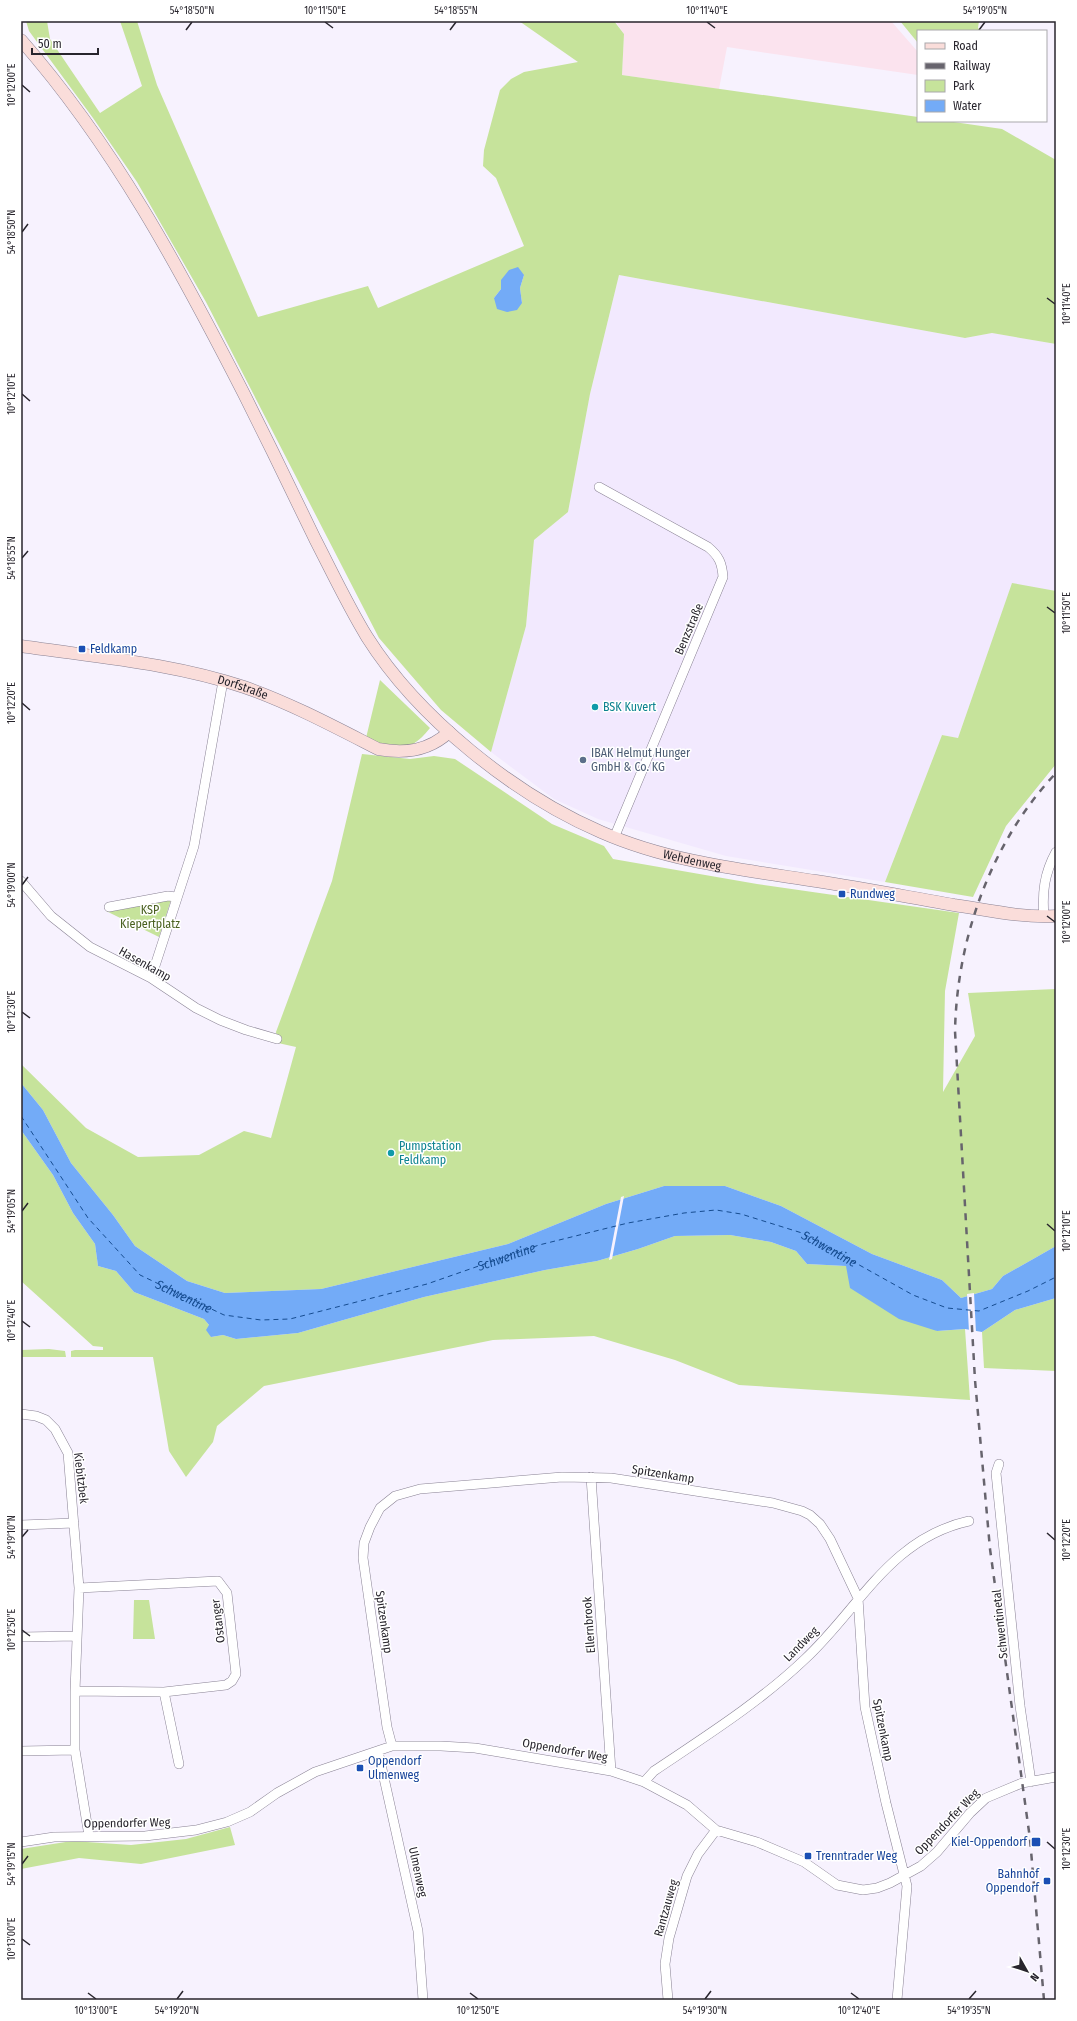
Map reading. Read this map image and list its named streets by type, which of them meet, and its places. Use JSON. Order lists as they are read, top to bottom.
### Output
{
  "streets": {
    "main road": ["Dorfstraße", "Wehdenweg"],
    "street": [
      "Benzstraße",
      "Hasenkamp",
      "Spitzenkamp",
      "Kiebitzbek",
      "Ostanger",
      "Schwentinetal",
      "Ellernbrook",
      "Landweg",
      "Oppendorfer Weg",
      "Ulmenweg",
      "Rantzauweg"
    ]
  },
  "crossings": [
    ["Benzstraße", "Wehdenweg"],
    ["Dorfstraße", "Wehdenweg"],
    ["Spitzenkamp", "Ellernbrook"],
    ["Spitzenkamp", "Landweg"],
    ["Spitzenkamp", "Oppendorfer Weg"],
    ["Kiebitzbek", "Ostanger"],
    ["Kiebitzbek", "Oppendorfer Weg"],
    ["Schwentinetal", "Oppendorfer Weg"],
    ["Ellernbrook", "Oppendorfer Weg"],
    ["Landweg", "Oppendorfer Weg"],
    ["Oppendorfer Weg", "Ulmenweg"],
    ["Oppendorfer Weg", "Rantzauweg"]
  ],
  "water": ["Schwentine"],
  "parks": ["KSP Kiepertplatz"],
  "places": {
    "transit": [
      "Feldkamp",
      "Rundweg",
      "Oppendorf Ulmenweg",
      "Kiel-Oppendorf",
      "Trenntrader Weg",
      "Bahnhof Oppendorf"
    ],
    "other": ["BSK Kuvert", "IBAK Helmut Hunger GmbH & Co. KG", "Pumpstation Feldkamp"]
  },
  "legend": [
    "Road",
    "Railway",
    "Park",
    "Water"
  ],
  "scale_bar": "50 m",
  "north": "bottom right",
  "coordinates": [
    "54°18'50\"N",
    "10°11'50\"E",
    "54°18'55\"N",
    "10°11'40\"E",
    "54°19'05\"N",
    "10°12'00\"E",
    "10°12'10\"E",
    "10°12'20\"E",
    "54°19'00\"N",
    "10°12'30\"E",
    "10°12'40\"E",
    "54°19'10\"N",
    "10°12'50\"E",
    "54°19'15\"N",
    "10°13'00\"E",
    "54°19'20\"N",
    "54°19'30\"N",
    "54°19'35\"N"
  ]
}
